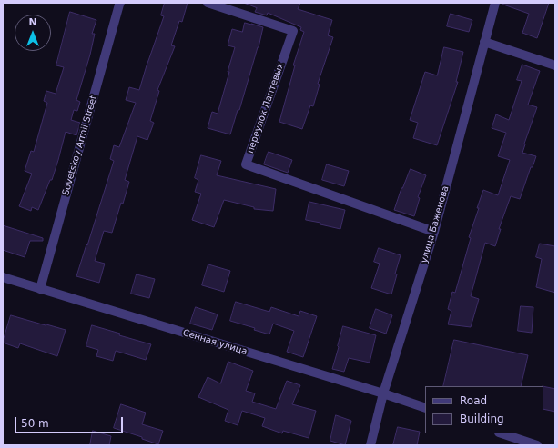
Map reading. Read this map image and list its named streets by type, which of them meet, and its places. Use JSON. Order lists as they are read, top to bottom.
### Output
{
  "streets": {
    "street": [
      "переулок Лаптевых",
      "Sovetskoy Armii Street",
      "улица Баженова",
      "Сенная улица"
    ]
  },
  "crossings": [
    ["переулок Лаптевых", "улица Баженова"],
    ["Sovetskoy Armii Street", "Сенная улица"],
    ["улица Баженова", "Сенная улица"]
  ],
  "legend": ["Road", "Building"],
  "scale_bar": "50 m",
  "north": "top"
}
